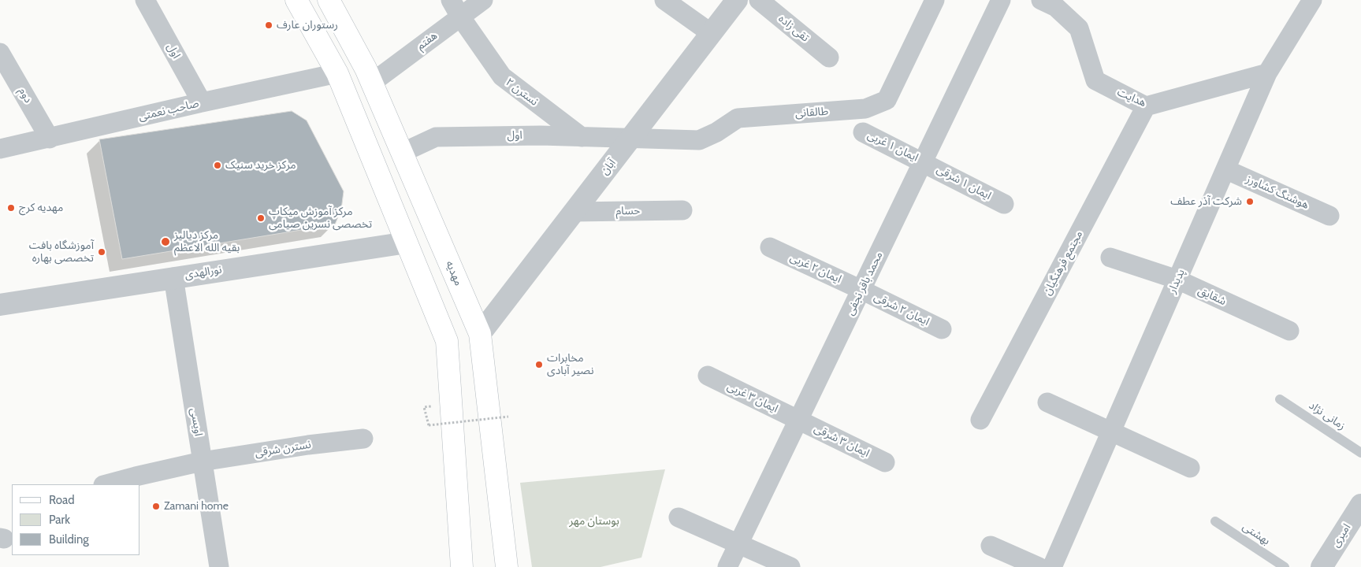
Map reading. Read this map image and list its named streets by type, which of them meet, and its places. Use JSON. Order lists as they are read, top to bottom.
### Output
{
  "streets": {
    "main road": ["مهدیه"],
    "street": [
      "تقی زاده",
      "هفتم",
      "اول",
      "نسترن ۲",
      "دوم",
      "هدایت",
      "صاحب نعمتی",
      "طالقانی",
      "ایمان ۱ غربی",
      "آبان",
      "ایمان ۱ شرقی",
      "هوشنگ کشاورز",
      "حسام",
      "مجتمع فرهنگیان",
      "ایمان ۲ غربی",
      "نورالهدی",
      "پدیدار",
      "محمد باقر نجفی",
      "شقایق",
      "ایمان ۲ شرقی",
      "ایمان ۳ غربی",
      "اویسی",
      "ایمان ۳ شرقی",
      "نسترن شرقی",
      "امیری"
    ],
    "lane": ["زمانی نژاد", "بهشتی"]
  },
  "crossings": [
    ["هفتم", "نسترن ۲"],
    ["هفتم", "مهدیه"],
    ["اول", "نسترن ۲"],
    ["اول", "صاحب نعمتی"],
    ["اول", "طالقانی"],
    ["اول", "آبان"],
    ["اول", "مهدیه"],
    ["دوم", "صاحب نعمتی"],
    ["هدایت", "مجتمع فرهنگیان"],
    ["هدایت", "پدیدار"],
    ["طالقانی", "آبان"],
    ["ایمان ۱ غربی", "ایمان ۱ شرقی"],
    ["ایمان ۱ غربی", "محمد باقر نجفی"],
    ["آبان", "حسام"],
    ["آبان", "مهدیه"],
    ["ایمان ۱ شرقی", "محمد باقر نجفی"],
    ["هوشنگ کشاورز", "پدیدار"],
    ["ایمان ۲ غربی", "محمد باقر نجفی"],
    ["ایمان ۲ غربی", "ایمان ۲ شرقی"],
    ["نورالهدی", "اویسی"],
    ["پدیدار", "شقایق"],
    ["محمد باقر نجفی", "ایمان ۲ شرقی"],
    ["محمد باقر نجفی", "ایمان ۳ غربی"],
    ["محمد باقر نجفی", "ایمان ۳ شرقی"],
    ["ایمان ۳ غربی", "ایمان ۳ شرقی"],
    ["اویسی", "نسترن شرقی"]
  ],
  "parks": ["بوستان مهر"],
  "places": [
    "رستوران عارف",
    "مرکز خرید سنیک",
    "شرکت آذر عطف",
    "مهدیه کرج",
    "مرکز آموزش میکاپ تخصصی نسرین صیامی",
    "مرکز دیالیز بقیه الله الاعظم",
    "آموزشگاه بافت تخصصی بهاره",
    "مخابرات نصیر آبادی",
    "Zamani home"
  ],
  "legend": ["Road", "Park", "Building"]
}
